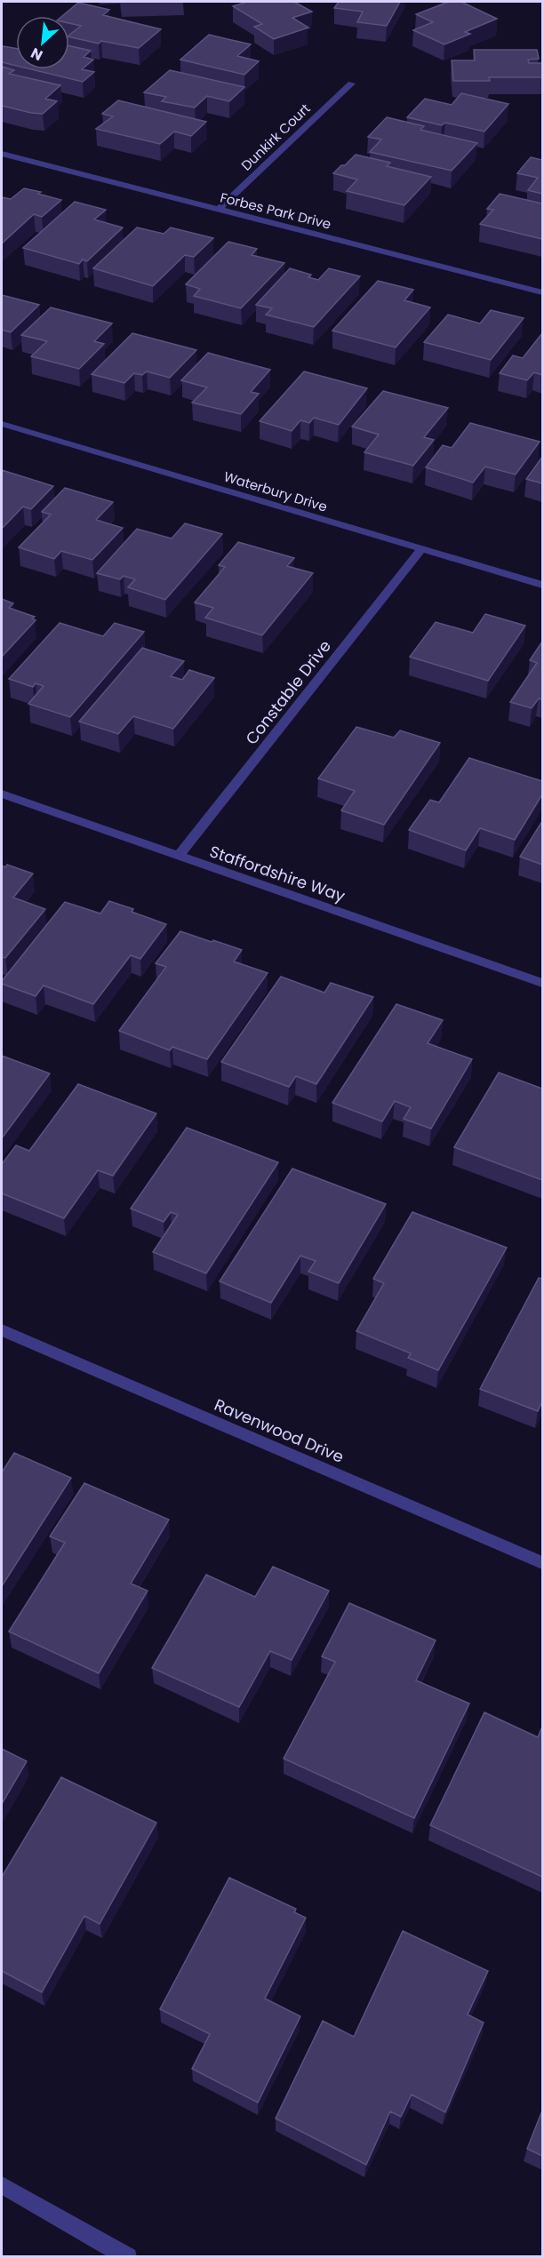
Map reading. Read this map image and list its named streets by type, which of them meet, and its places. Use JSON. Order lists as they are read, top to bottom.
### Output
{
  "streets": {
    "street": [
      "Dunkirk Court",
      "Forbes Park Drive",
      "Waterbury Drive",
      "Constable Drive",
      "Staffordshire Way",
      "Ravenwood Drive"
    ]
  },
  "crossings": [
    ["Dunkirk Court", "Forbes Park Drive"],
    ["Waterbury Drive", "Constable Drive"],
    ["Constable Drive", "Staffordshire Way"]
  ],
  "north": "bottom left"
}
